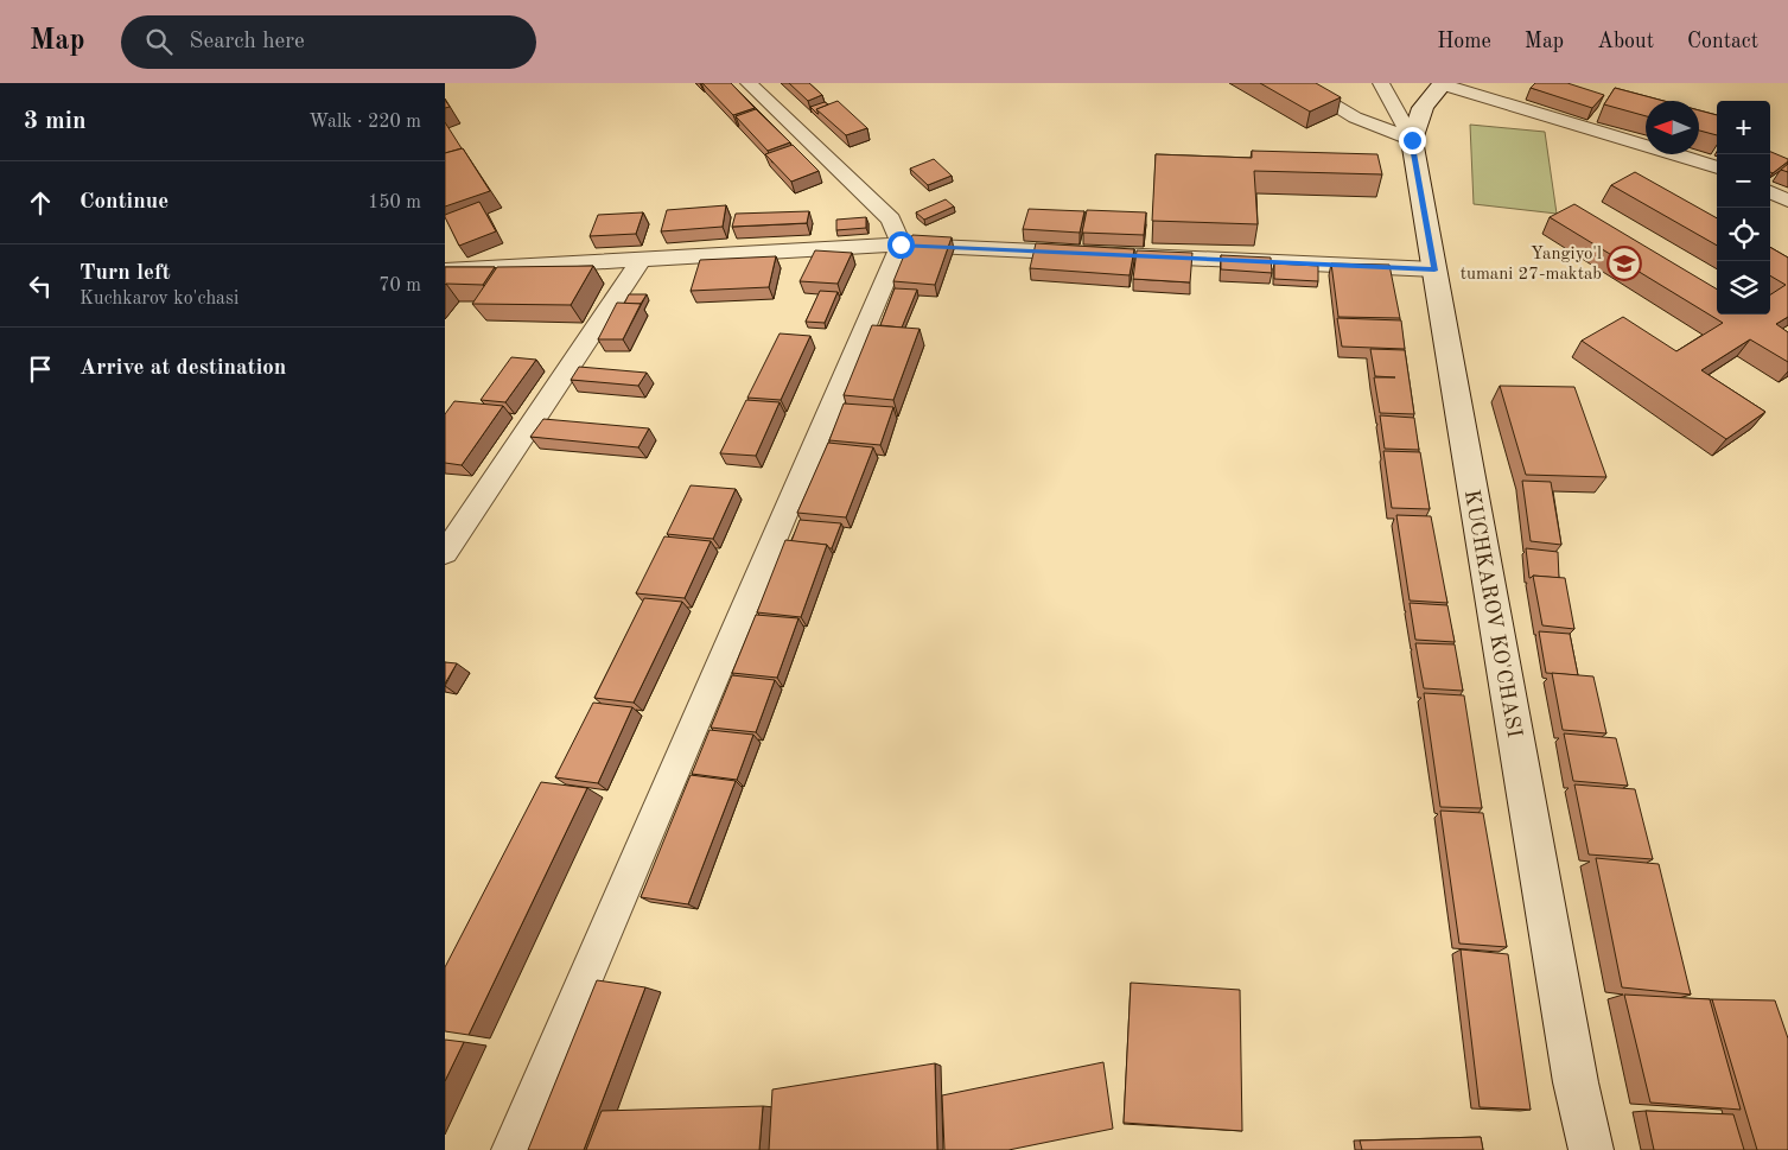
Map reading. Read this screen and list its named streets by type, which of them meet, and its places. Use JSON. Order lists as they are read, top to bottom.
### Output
{
  "streets": {
    "main road": ["KUCHKAROV KO'CHASI"]
  },
  "places": {
    "school or university": ["Yangiyo'l tumani 27-maktab"]
  },
  "north": "left",
  "page": {
    "header": "Map",
    "search": "Search here",
    "nav": [
      "Home",
      "Map",
      "About",
      "Contact"
    ],
    "heading": ["3 min", "Walk · 220 m"],
    "map_buttons": ["+", "−"],
    "list": [
      ["Continue", "150 m"],
      ["Turn left", "Kuchkarov ko'chasi", "70 m"],
      "Arrive at destination"
    ]
  }
}
